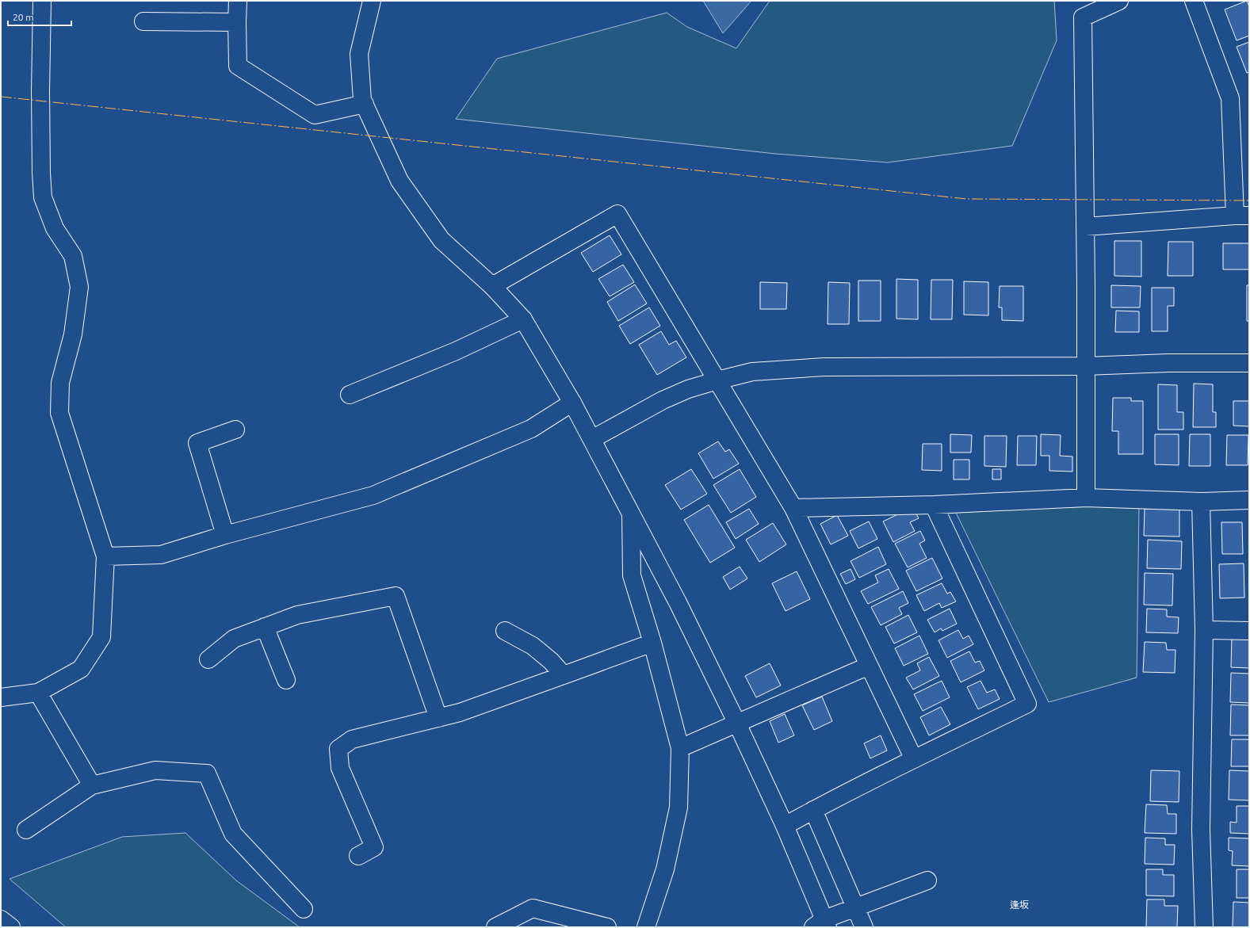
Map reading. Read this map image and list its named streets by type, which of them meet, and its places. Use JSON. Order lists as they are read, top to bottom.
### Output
{
  "districts": ["逢坂"],
  "scale_bar": "20 m"
}
